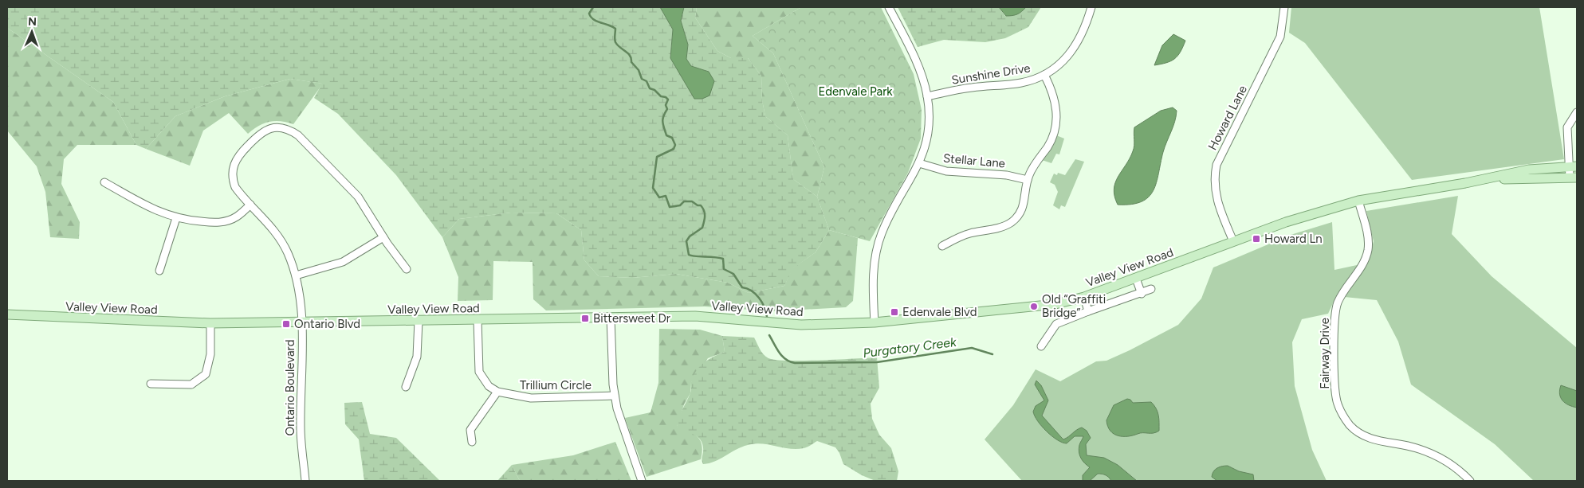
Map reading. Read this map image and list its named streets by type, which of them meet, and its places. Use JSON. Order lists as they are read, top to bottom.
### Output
{
  "streets": {
    "main road": ["Valley View Road"],
    "street": [
      "Sunshine Drive",
      "Howard Lane",
      "Stellar Lane",
      "Fairway Drive",
      "Trillium Circle",
      "Ontario Boulevard"
    ]
  },
  "crossings": [
    ["Howard Lane", "Valley View Road"],
    ["Valley View Road", "Fairway Drive"],
    ["Valley View Road", "Ontario Boulevard"]
  ],
  "water": ["Purgatory Creek"],
  "parks": ["Edenvale Park"],
  "places": {
    "transit": [
      "Howard Ln",
      "Edenvale Blvd",
      "Bittersweet Dr",
      "Ontario Blvd"
    ],
    "other": ["Old “Graffiti Bridge”"]
  },
  "north": "top"
}
